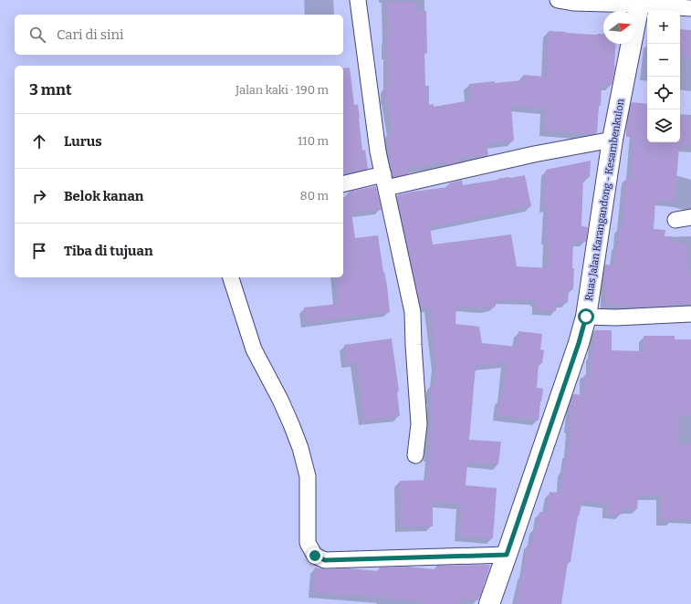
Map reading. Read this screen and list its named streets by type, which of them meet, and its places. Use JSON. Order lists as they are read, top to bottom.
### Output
{
  "streets": {
    "main road": ["Ruas Jalan Karangandong - Kesambenkulon"]
  },
  "north": "right",
  "page": {
    "map_buttons": ["+", "−"],
    "search": "Cari di sini",
    "heading": ["3 mnt", "Jalan kaki · 190 m"],
    "list": [
      ["Lurus", "110 m"],
      ["Belok kanan", "80 m"],
      "Tiba di tujuan"
    ]
  }
}
